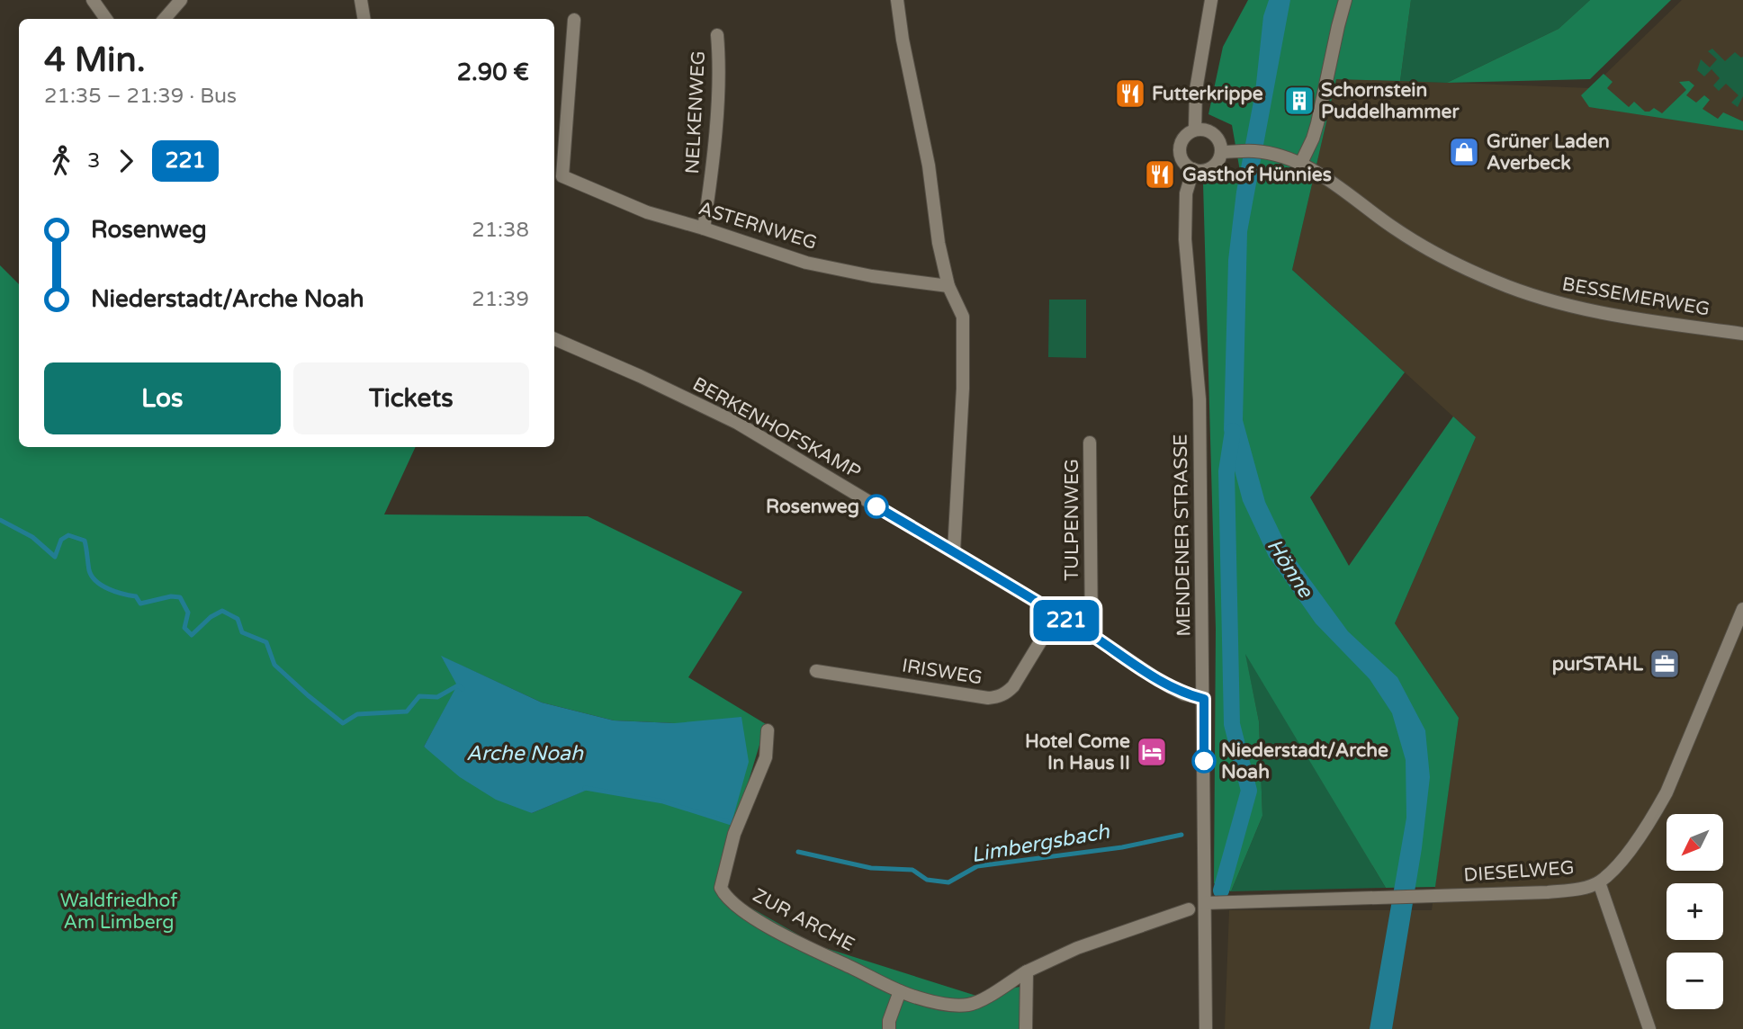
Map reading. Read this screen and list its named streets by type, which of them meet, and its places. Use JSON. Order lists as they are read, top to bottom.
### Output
{
  "streets": {
    "street": [
      "NELKENWEG",
      "ASTERNWEG",
      "BESSEMERWEG",
      "BERKENHOFSKAMP",
      "TULPENWEG",
      "MENDENER STRASSE",
      "IRISWEG",
      "DIESELWEG",
      "ZUR ARCHE"
    ]
  },
  "crossings": [
    ["NELKENWEG", "ASTERNWEG"],
    ["BESSEMERWEG", "MENDENER STRASSE"],
    ["BERKENHOFSKAMP", "TULPENWEG"],
    ["BERKENHOFSKAMP", "MENDENER STRASSE"],
    ["BERKENHOFSKAMP", "IRISWEG"],
    ["MENDENER STRASSE", "DIESELWEG"]
  ],
  "water": ["Hönne", "Arche Noah", "Limbergsbach"],
  "parks": ["Waldfriedhof Am Limberg"],
  "places": {
    "restaurant": ["Futterkrippe", "Gasthof Hünnies"],
    "building": ["Schornstein Puddelhammer"],
    "shop": ["Grüner Laden Averbeck"],
    "other": ["Rosenweg", "Niederstadt/Arche Noah"],
    "office": ["purSTAHL"],
    "hotel": ["Hotel Come In Haus II"]
  },
  "lines": ["bus line 221"],
  "north": "bottom left",
  "page": {
    "on_map": "221",
    "heading": ["4 Min.", "21:35 – 21:39 · Bus", "2.90 €"],
    "legs": ["3", "221"],
    "list": [
      {
        "name": "Rosenweg",
        "value": "21:38"
      },
      {
        "name": "Niederstadt/Arche Noah",
        "value": "21:39"
      }
    ],
    "buttons": ["Los", "Tickets"],
    "map_buttons": ["+", "−"]
  }
}
